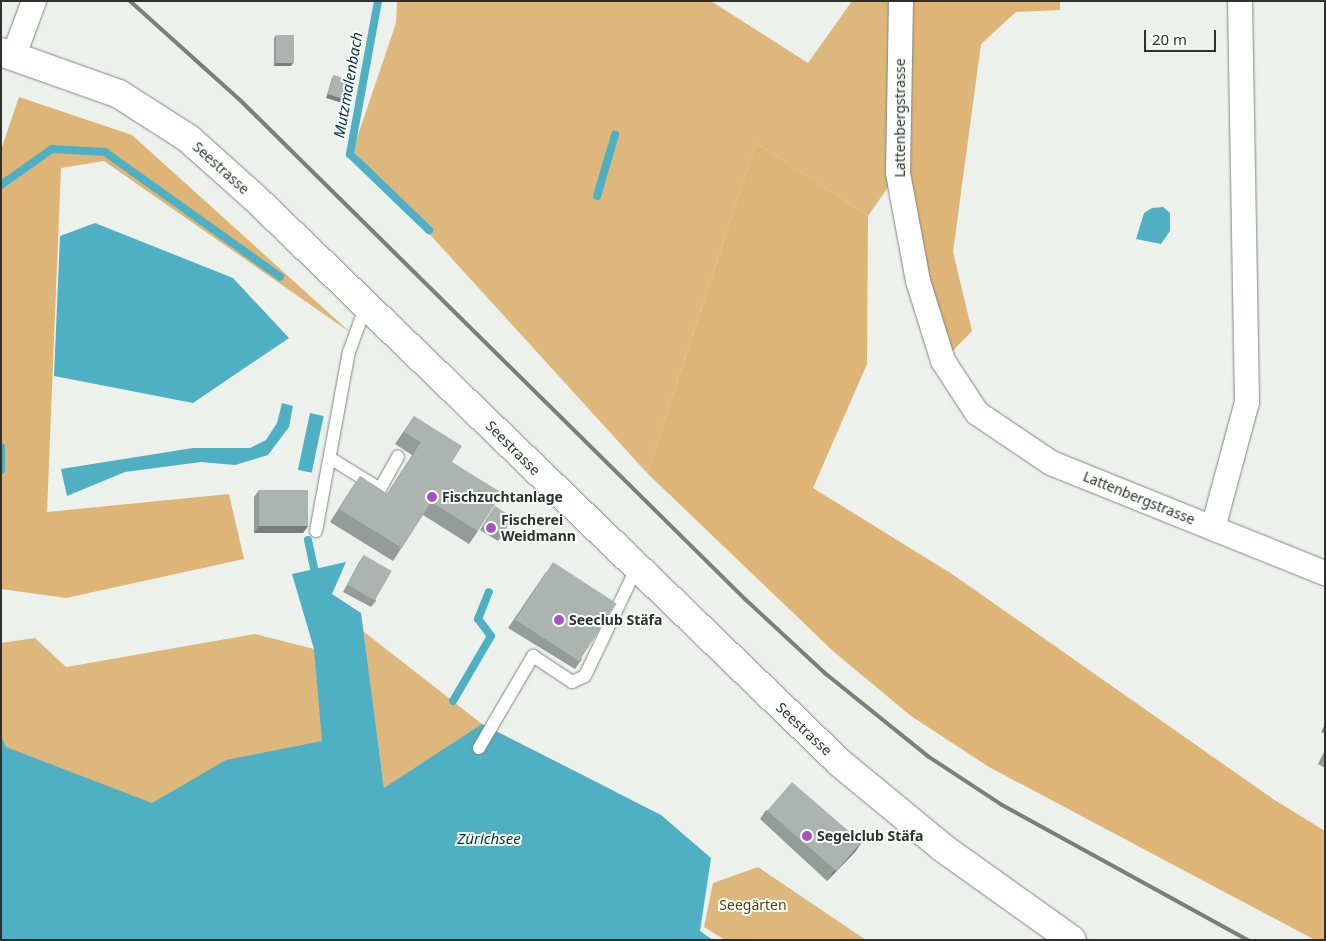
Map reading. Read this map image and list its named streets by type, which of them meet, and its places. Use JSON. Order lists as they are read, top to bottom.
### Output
{
  "streets": {
    "main road": ["Seestrasse"],
    "street": ["Lattenbergstrasse"]
  },
  "water": ["Mutzmalenbach", "Zürichsee"],
  "parks": ["Seegärten"],
  "places": [
    "Fischzuchtanlage",
    "Fischerei Weidmann",
    "Seeclub Stäfa",
    "Segelclub Stäfa"
  ],
  "scale_bar": "20 m"
}
